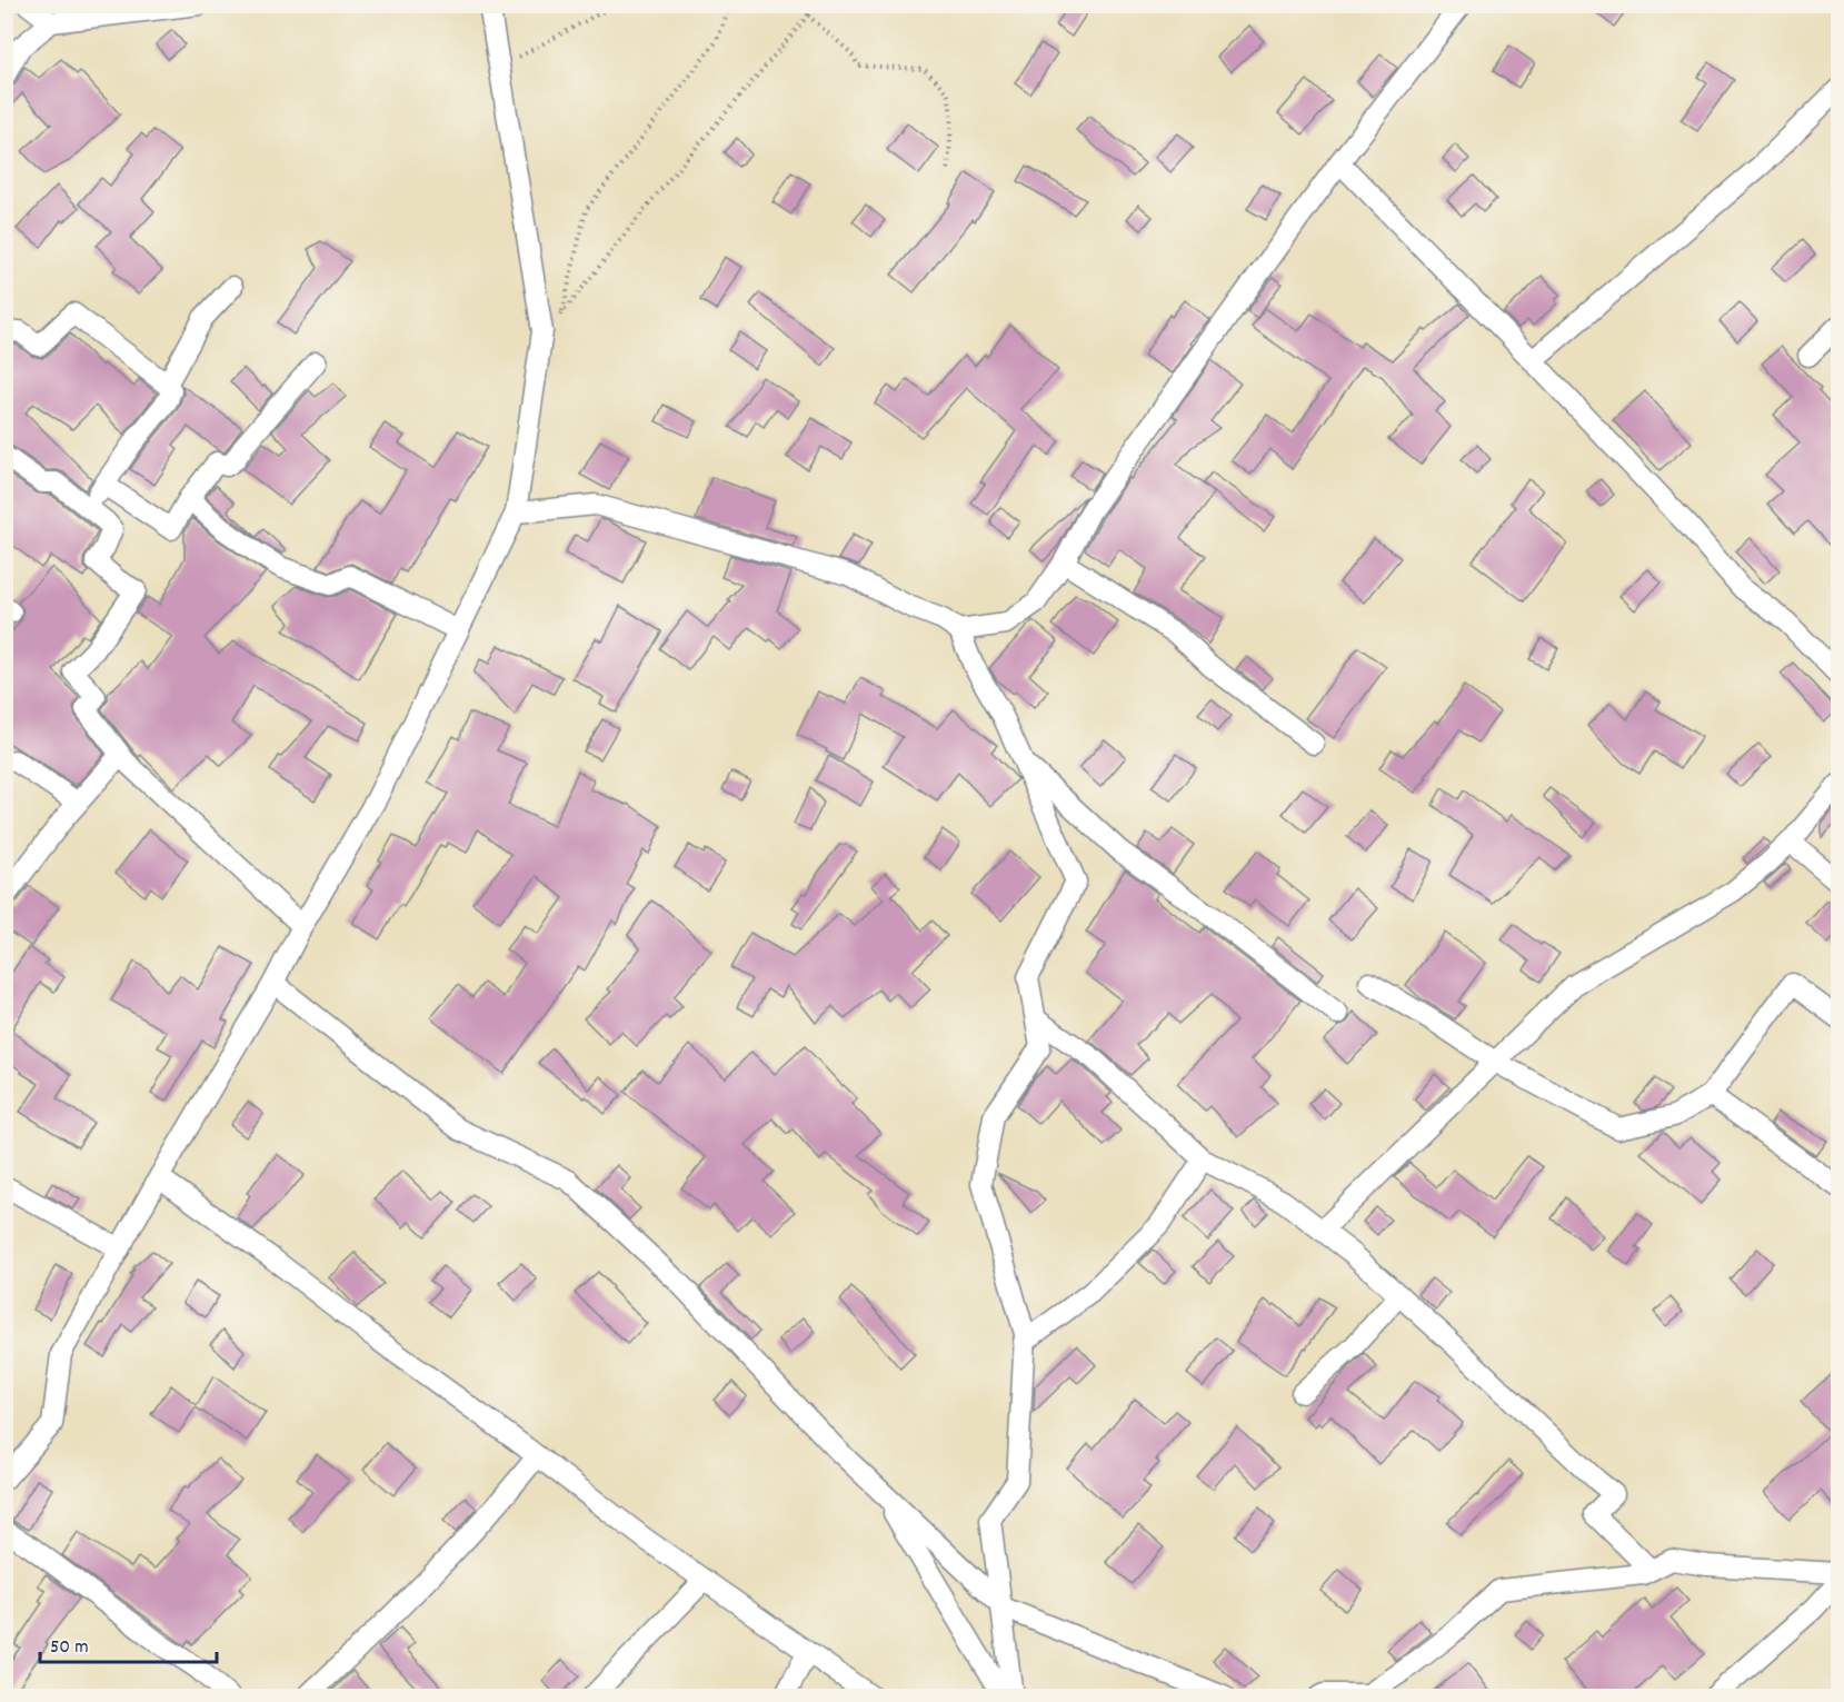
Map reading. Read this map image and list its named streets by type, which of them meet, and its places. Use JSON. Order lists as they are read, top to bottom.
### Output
{
  "scale_bar": "50 m"
}
